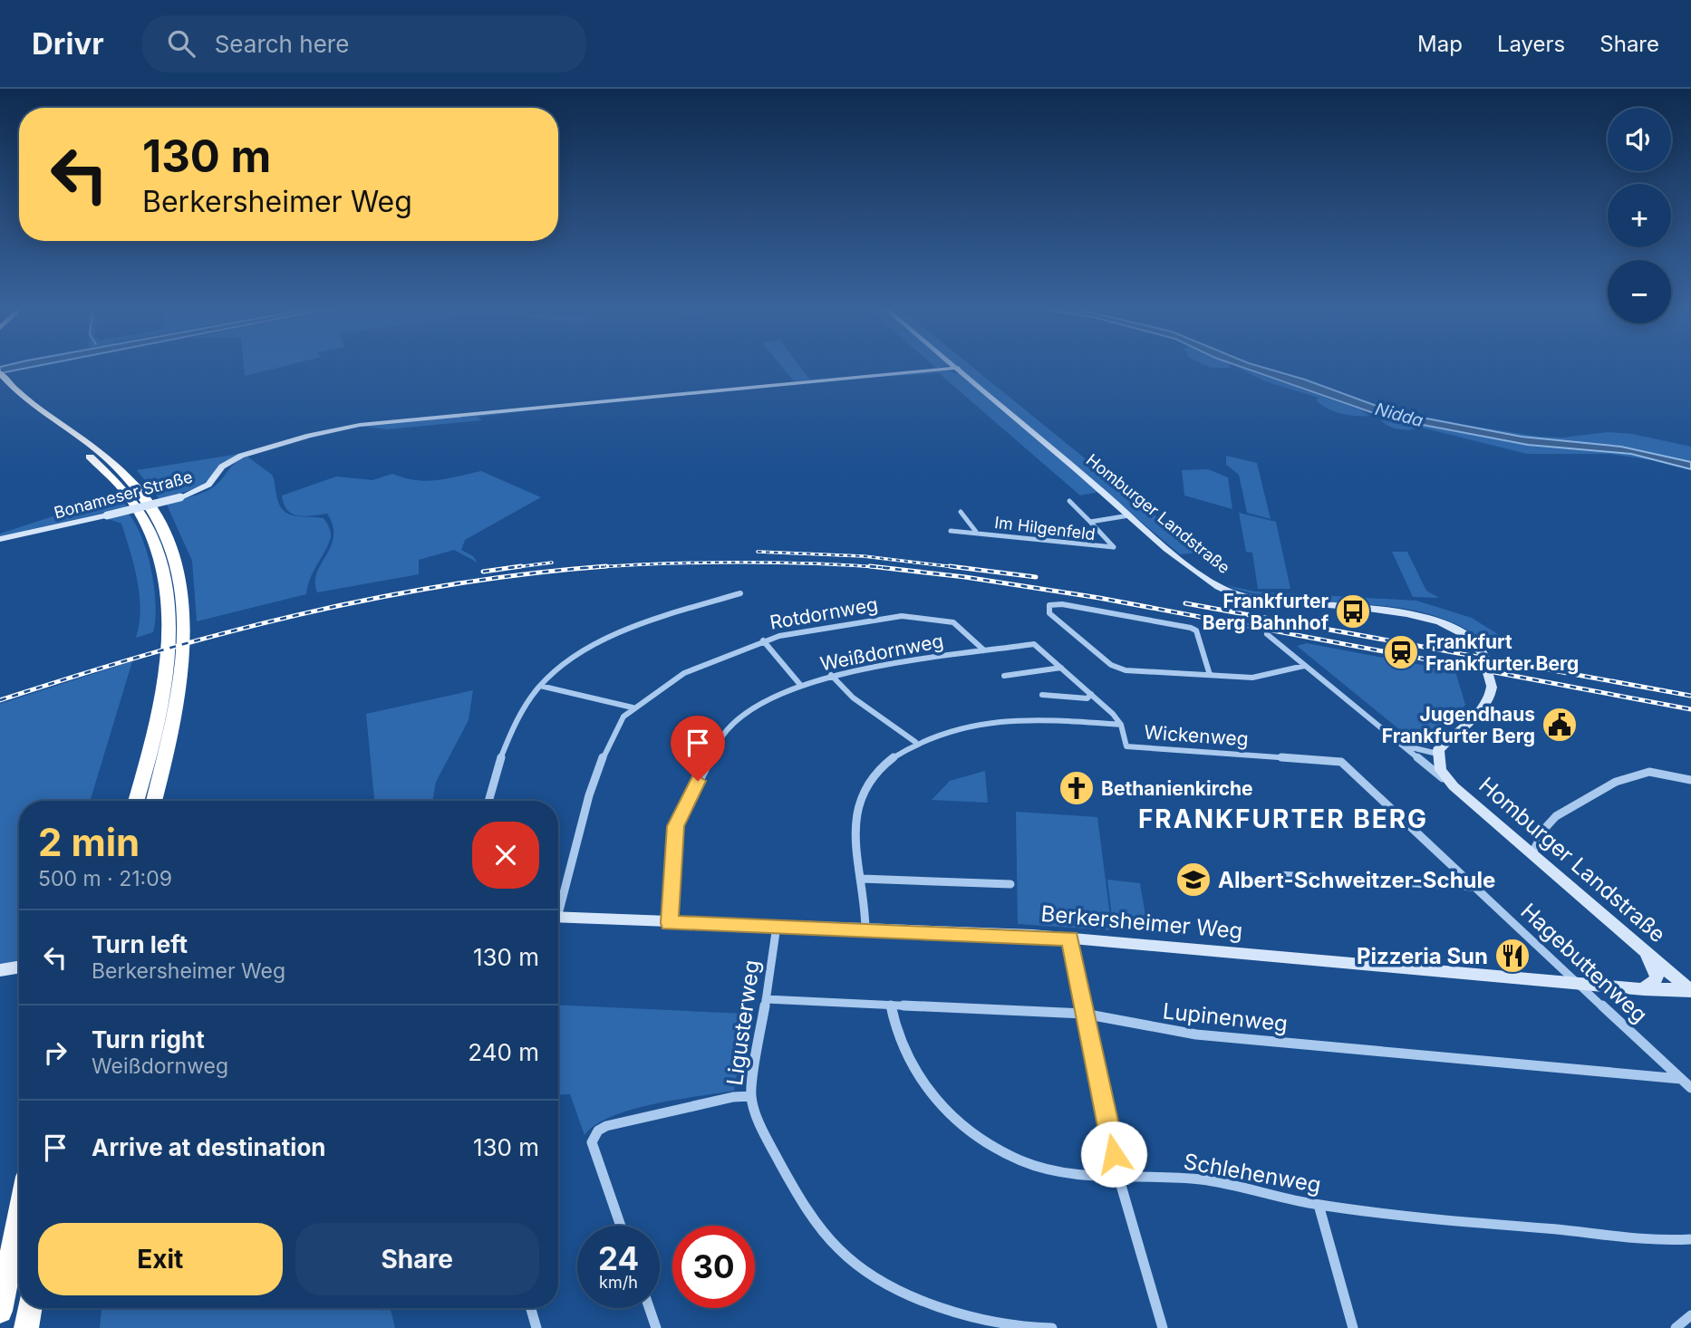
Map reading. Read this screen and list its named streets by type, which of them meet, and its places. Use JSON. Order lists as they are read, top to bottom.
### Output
{
  "streets": {
    "street": [
      "Bonameser Straße",
      "Homburger Landstraße",
      "Im Hilgenfeld",
      "Rotdornweg",
      "Weißdornweg",
      "Wickenweg",
      "Berkersheimer Weg",
      "Hagebuttenweg",
      "Lupinenweg",
      "Ligusterweg",
      "Schlehenweg"
    ]
  },
  "crossings": [
    ["Bonameser Straße", "Homburger Landstraße"],
    ["Homburger Landstraße", "Im Hilgenfeld"],
    ["Homburger Landstraße", "Berkersheimer Weg"],
    ["Rotdornweg", "Weißdornweg"],
    ["Weißdornweg", "Berkersheimer Weg"],
    ["Wickenweg", "Berkersheimer Weg"],
    ["Wickenweg", "Hagebuttenweg"],
    ["Berkersheimer Weg", "Hagebuttenweg"],
    ["Berkersheimer Weg", "Ligusterweg"],
    ["Hagebuttenweg", "Lupinenweg"],
    ["Lupinenweg", "Ligusterweg"],
    ["Lupinenweg", "Schlehenweg"]
  ],
  "districts": ["FRANKFURTER BERG"],
  "water": ["Nidda"],
  "places": {
    "bus stop": ["Frankfurter Berg Bahnhof"],
    "station": ["Frankfurt Frankfurter Berg"],
    "public building": ["Jugendhaus Frankfurter Berg"],
    "church": ["Bethanienkirche"],
    "school or university": ["Albert-Schweitzer-Schule"],
    "restaurant": ["Pizzeria Sun"]
  },
  "page": {
    "header": "Drivr",
    "search": "Search here",
    "nav": ["Map", "Layers", "Share"],
    "map_buttons": ["+", "−"],
    "turn": ["130 m", "Berkersheimer Weg"],
    "heading": ["2 min", "500 m · 21:09"],
    "list": [
      {
        "name": "Turn left",
        "note": "Berkersheimer Weg",
        "value": "130 m"
      },
      {
        "name": "Turn right",
        "note": "Weißdornweg",
        "value": "240 m"
      },
      {
        "name": "Arrive at destination",
        "value": "130 m"
      }
    ],
    "buttons": ["Exit", "Share"],
    "speed": "24 km/h",
    "limit": "30"
  }
}
